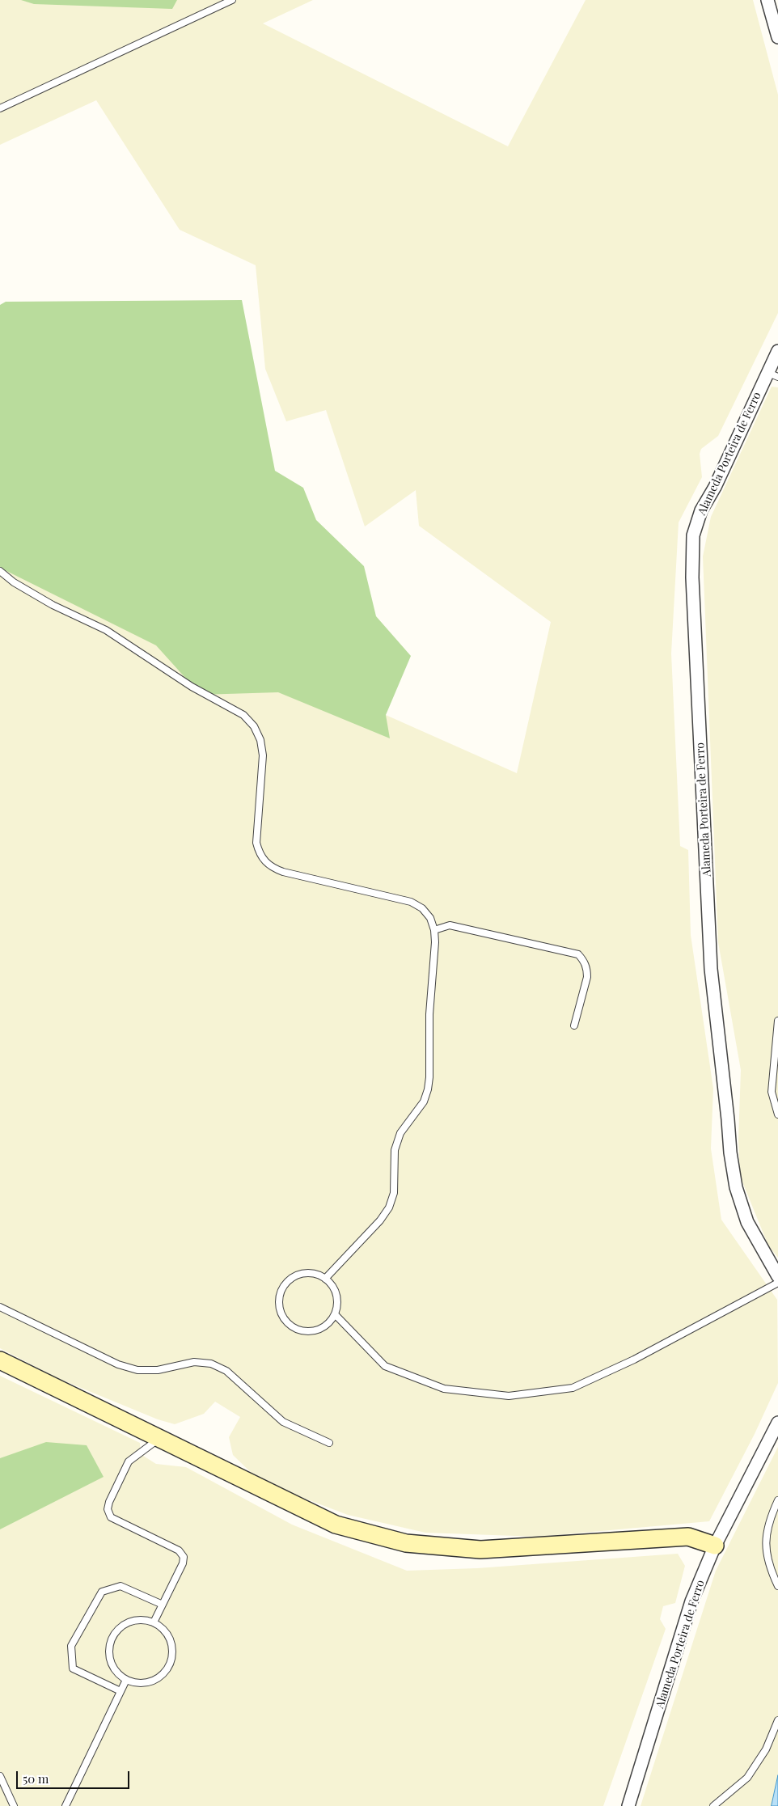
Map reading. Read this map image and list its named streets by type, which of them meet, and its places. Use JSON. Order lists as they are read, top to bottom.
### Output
{
  "streets": {
    "street": ["Alameda Porteira de Ferro"]
  },
  "scale_bar": "50 m"
}
